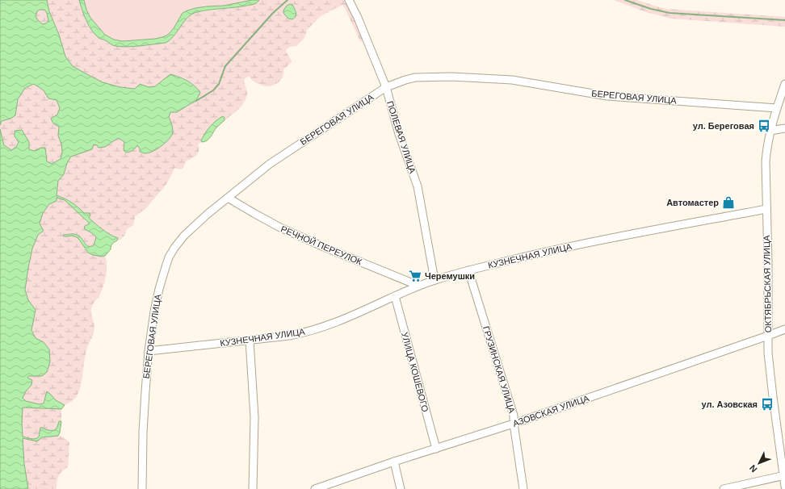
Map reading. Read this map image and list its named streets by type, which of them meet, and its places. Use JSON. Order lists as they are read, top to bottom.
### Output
{
  "streets": {
    "street": [
      "БЕРЕГОВАЯ УЛИЦА",
      "ПОЛЕВАЯ УЛИЦА",
      "РЕЧНОЙ ПЕРЕУЛОК",
      "КУЗНЕЧНАЯ УЛИЦА",
      "ОКТЯБРЬСКАЯ УЛИЦА",
      "ГРУЗИНСКАЯ УЛИЦА",
      "УЛИЦА КОШЕВОГО",
      "АЗОВСКАЯ УЛИЦА"
    ]
  },
  "crossings": [
    ["БЕРЕГОВАЯ УЛИЦА", "ПОЛЕВАЯ УЛИЦА"],
    ["БЕРЕГОВАЯ УЛИЦА", "РЕЧНОЙ ПЕРЕУЛОК"],
    ["БЕРЕГОВАЯ УЛИЦА", "КУЗНЕЧНАЯ УЛИЦА"],
    ["БЕРЕГОВАЯ УЛИЦА", "ОКТЯБРЬСКАЯ УЛИЦА"],
    ["ПОЛЕВАЯ УЛИЦА", "КУЗНЕЧНАЯ УЛИЦА"],
    ["РЕЧНОЙ ПЕРЕУЛОК", "КУЗНЕЧНАЯ УЛИЦА"],
    ["КУЗНЕЧНАЯ УЛИЦА", "ОКТЯБРЬСКАЯ УЛИЦА"],
    ["КУЗНЕЧНАЯ УЛИЦА", "ГРУЗИНСКАЯ УЛИЦА"],
    ["КУЗНЕЧНАЯ УЛИЦА", "УЛИЦА КОШЕВОГО"],
    ["ОКТЯБРЬСКАЯ УЛИЦА", "АЗОВСКАЯ УЛИЦА"],
    ["ГРУЗИНСКАЯ УЛИЦА", "АЗОВСКАЯ УЛИЦА"],
    ["УЛИЦА КОШЕВОГО", "АЗОВСКАЯ УЛИЦА"]
  ],
  "places": {
    "bus stop": ["ул. Береговая", "ул. Азовская"],
    "shop": ["Автомастер"],
    "supermarket": ["Черемушки"]
  },
  "north": "bottom left"
}
